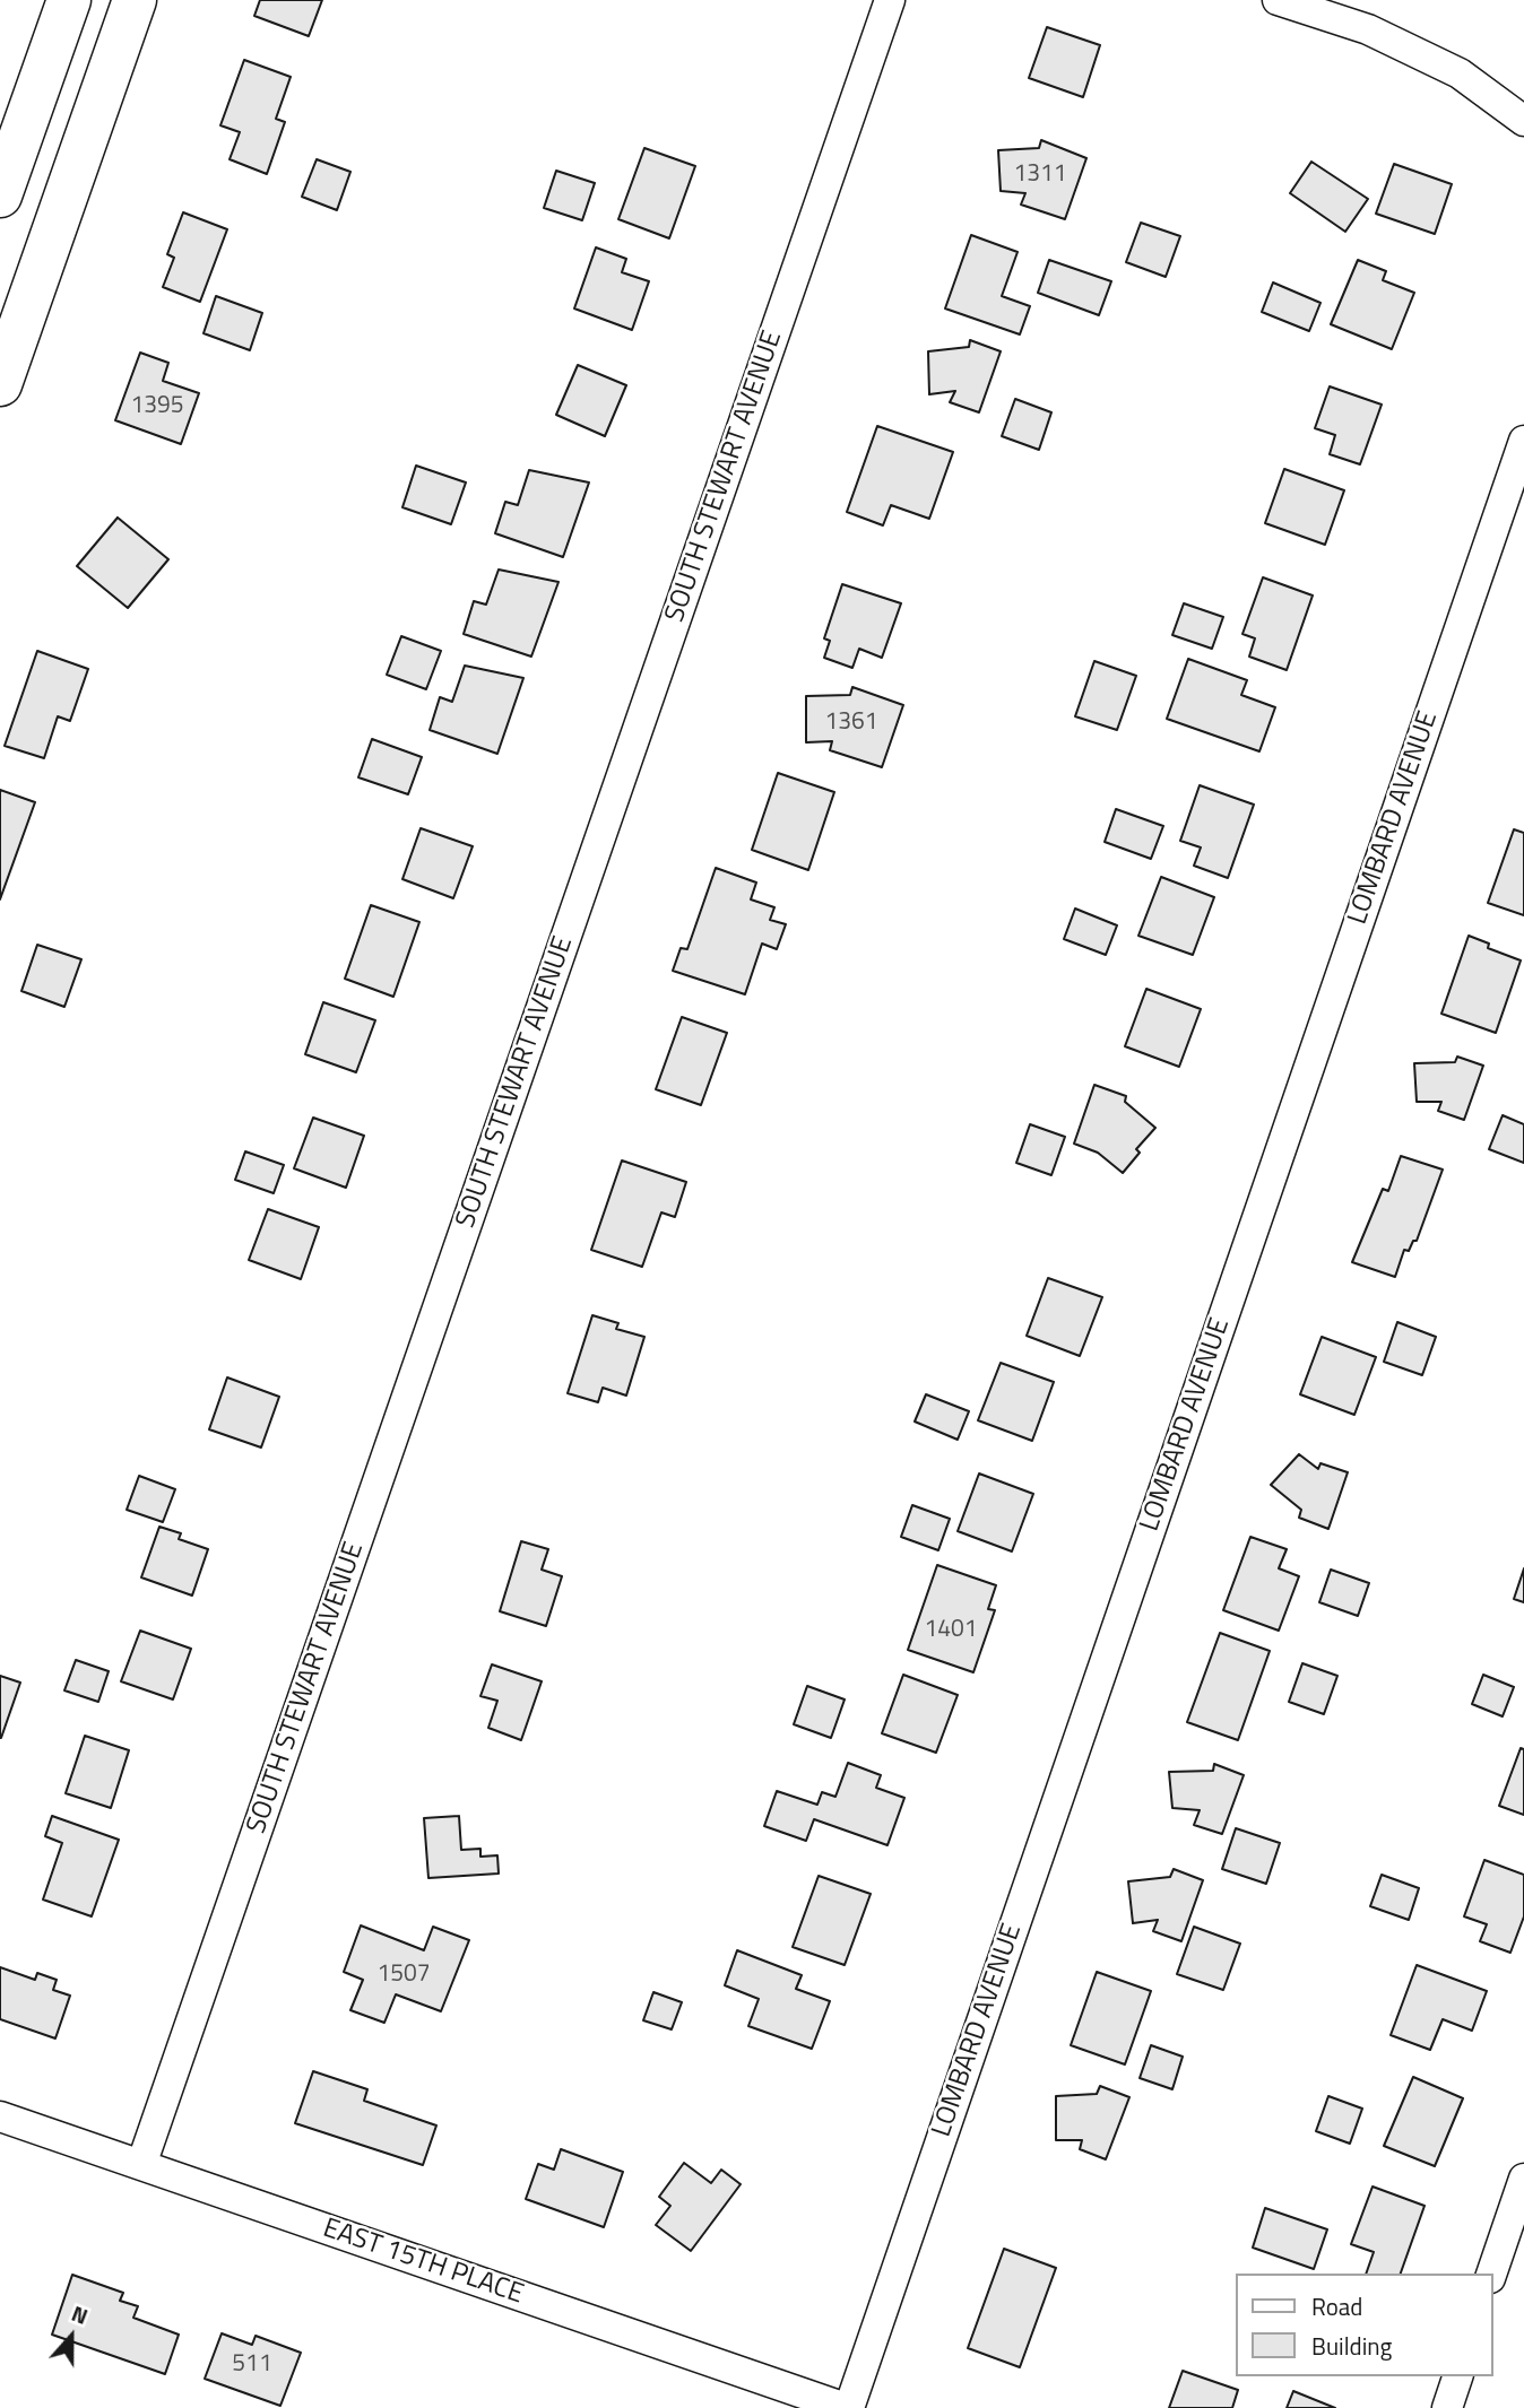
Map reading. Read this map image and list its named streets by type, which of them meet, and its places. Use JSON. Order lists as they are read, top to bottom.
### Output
{
  "streets": {
    "street": ["SOUTH STEWART AVENUE", "LOMBARD AVENUE", "EAST 15TH PLACE"]
  },
  "crossings": [
    ["SOUTH STEWART AVENUE", "EAST 15TH PLACE"],
    ["LOMBARD AVENUE", "EAST 15TH PLACE"]
  ],
  "house_numbers": [
    "1311",
    "1395",
    "1361",
    "1401",
    "1507",
    "511"
  ],
  "legend": ["Road", "Building"],
  "north": "top"
}
